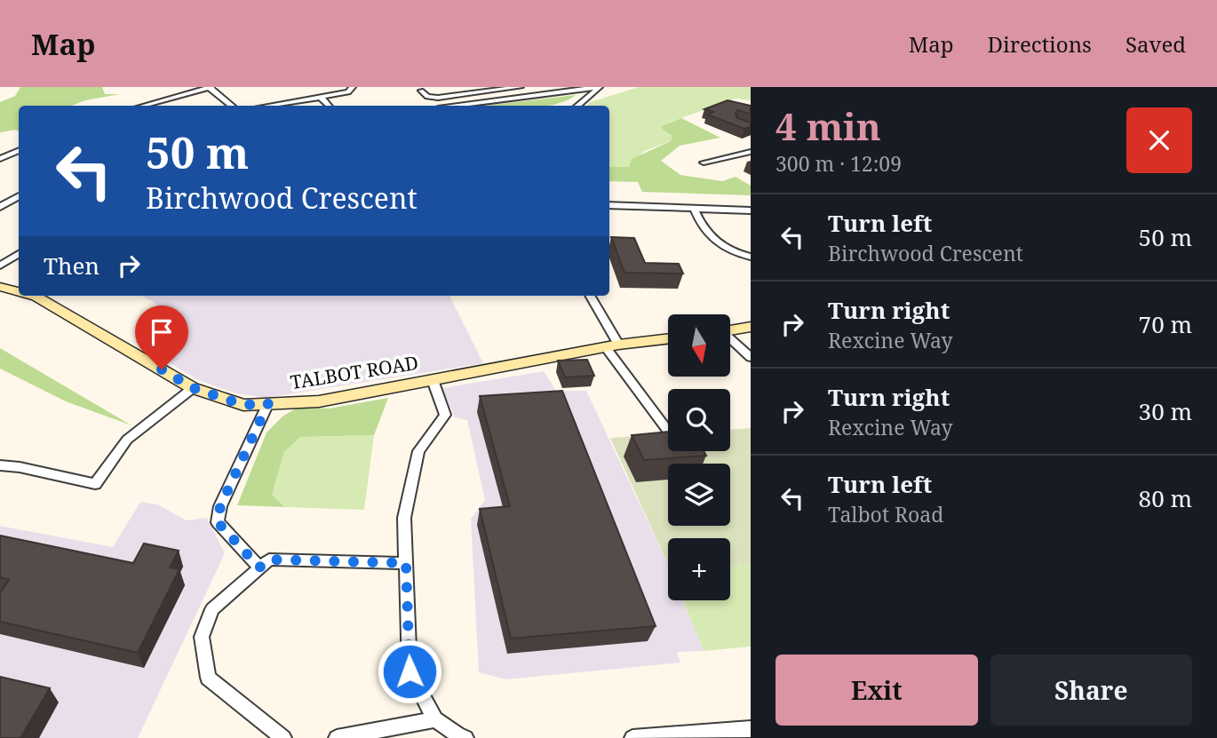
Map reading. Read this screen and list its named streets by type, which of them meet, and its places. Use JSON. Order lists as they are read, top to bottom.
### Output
{
  "streets": {
    "street": ["TALBOT ROAD"]
  },
  "north": "bottom",
  "page": {
    "header": "Map",
    "nav": ["Map", "Directions", "Saved"],
    "heading": ["4 min", "300 m · 12:09"],
    "turn": ["50 m", "Birchwood Crescent"],
    "list": [
      {
        "name": "Turn left",
        "note": "Birchwood Crescent",
        "value": "50 m"
      },
      {
        "name": "Turn right",
        "note": "Rexcine Way",
        "value": "70 m"
      },
      {
        "name": "Turn right",
        "note": "Rexcine Way",
        "value": "30 m"
      },
      {
        "name": "Turn left",
        "note": "Talbot Road",
        "value": "80 m"
      }
    ],
    "then": "Then",
    "map_buttons": "+",
    "buttons": ["Exit", "Share"]
  }
}
